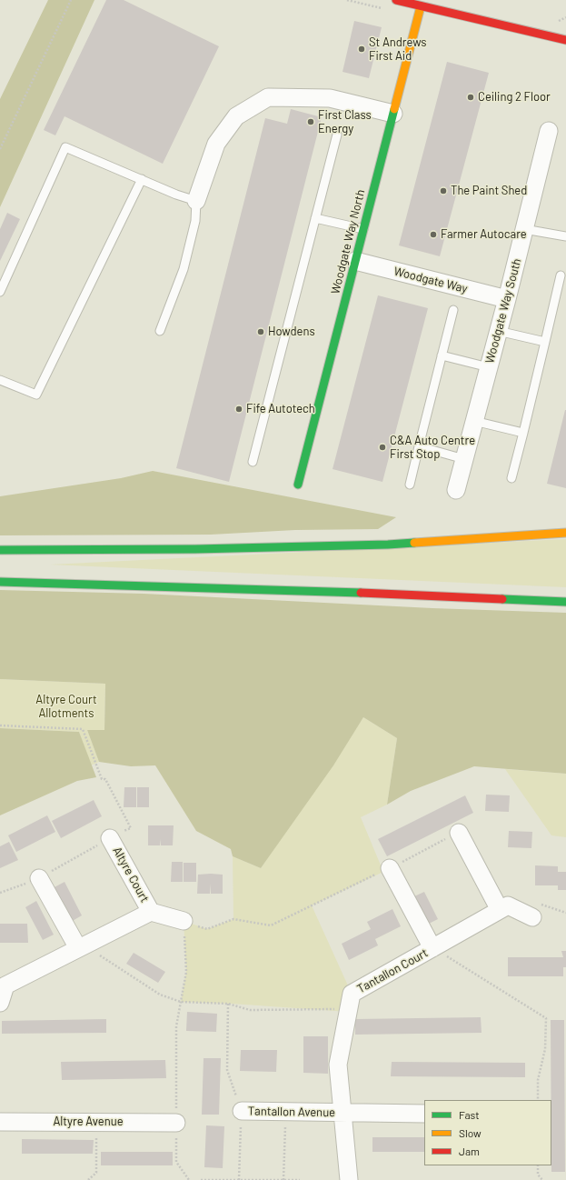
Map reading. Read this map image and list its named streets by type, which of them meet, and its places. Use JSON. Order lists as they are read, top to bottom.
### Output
{
  "streets": {
    "main road": ["Woodgate Way North"],
    "street": [
      "Woodgate Way",
      "Woodgate Way South",
      "Altyre Court",
      "Tantallon Court",
      "Tantallon Avenue",
      "Altyre Avenue"
    ]
  },
  "crossings": [
    ["Woodgate Way North", "Woodgate Way"],
    ["Woodgate Way", "Woodgate Way South"],
    ["Tantallon Court", "Tantallon Avenue"]
  ],
  "parks": ["Altyre Court Allotments"],
  "places": [
    "St Andrews First Aid",
    "Ceiling 2 Floor",
    "First Class Energy",
    "The Paint Shed",
    "Farmer Autocare",
    "Howdens",
    "Fife Autotech",
    "C&A Auto Centre First Stop"
  ],
  "legend": ["Fast", "Slow", "Jam"]
}
